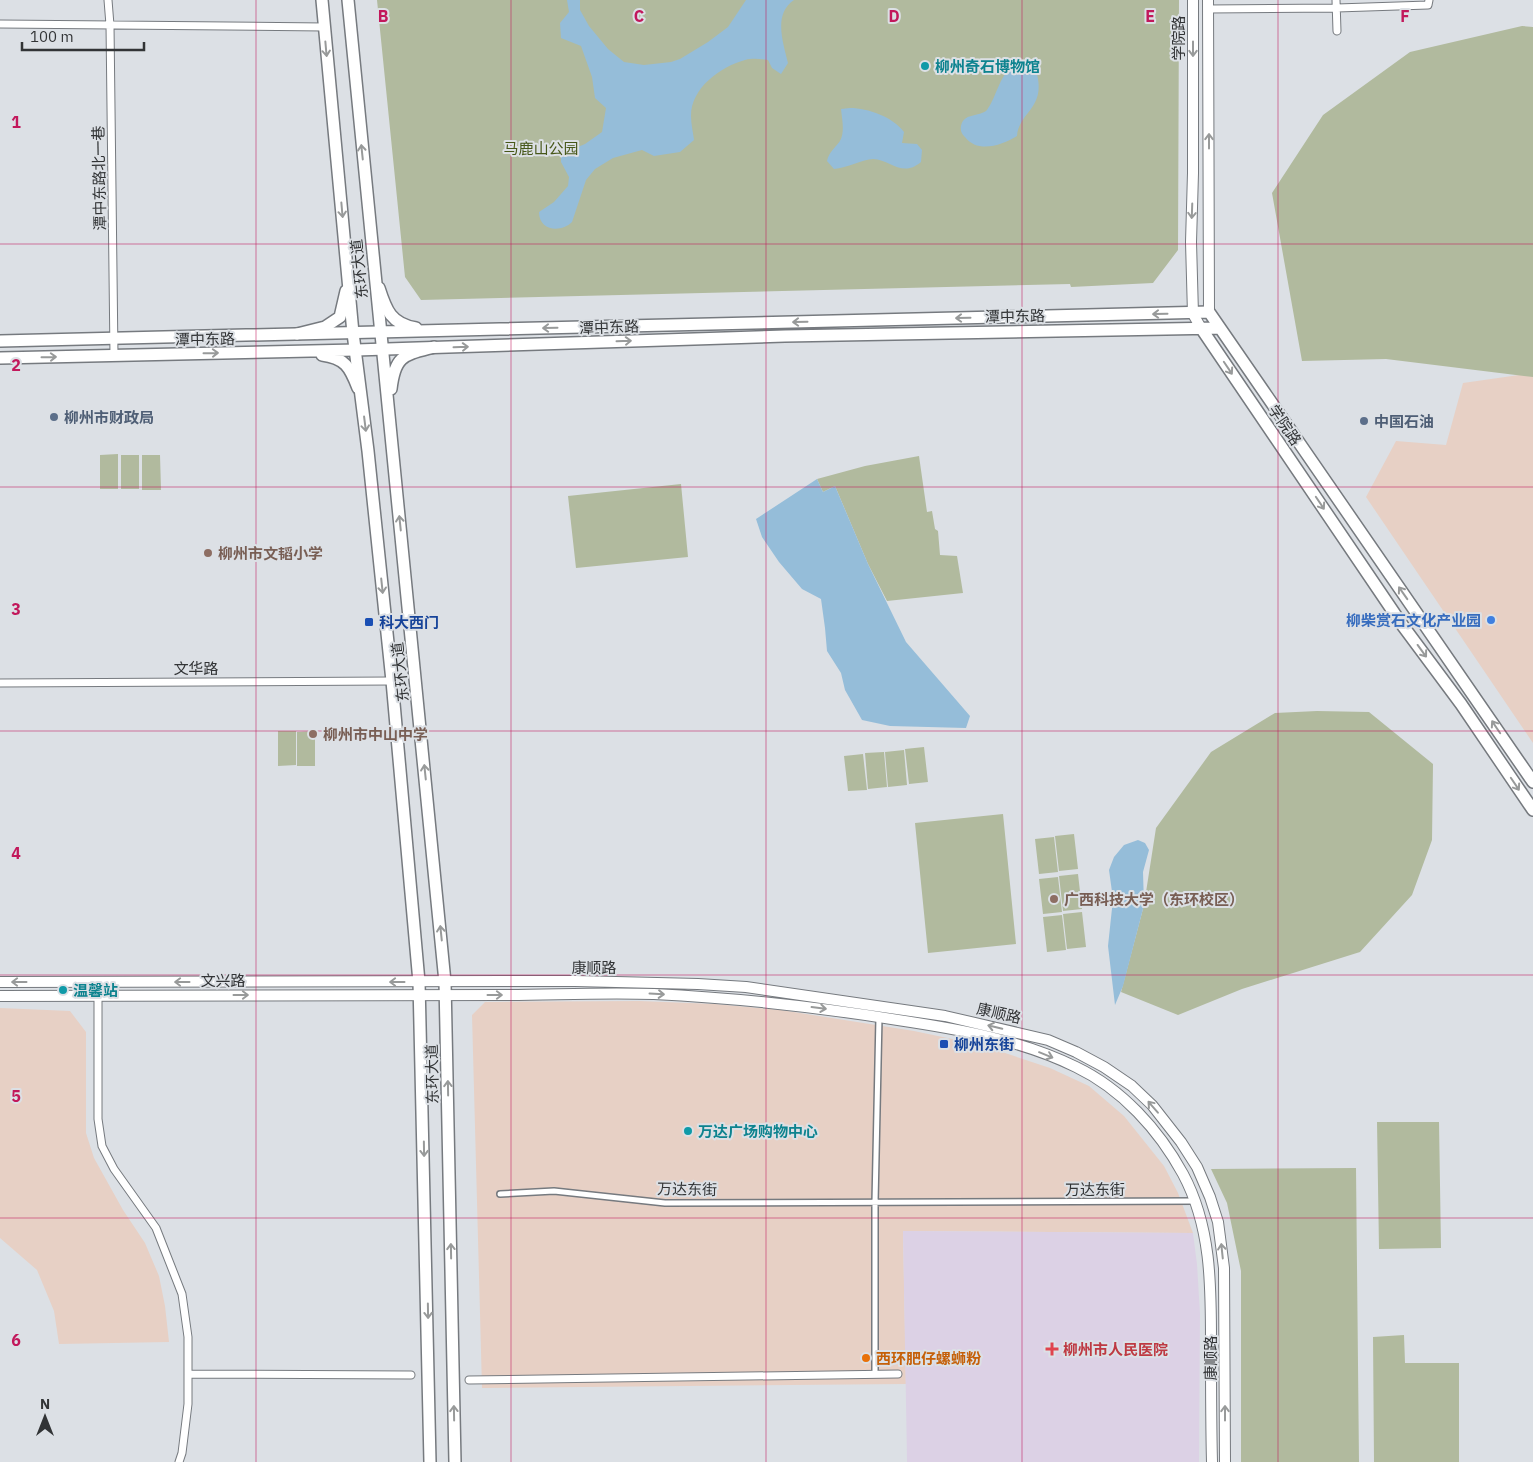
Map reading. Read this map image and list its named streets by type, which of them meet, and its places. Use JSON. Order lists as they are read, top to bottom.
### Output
{
  "streets": {
    "main road": [
      "学院路",
      "东环大道",
      "潭中东路",
      "康顺路",
      "文兴路"
    ],
    "street": ["潭中东路北一巷", "文华路", "万达东街"]
  },
  "crossings": [
    ["学院路", "潭中东路"],
    ["潭中东路北一巷", "潭中东路"],
    ["东环大道", "潭中东路"],
    ["东环大道", "文华路"],
    ["东环大道", "康顺路"],
    ["东环大道", "文兴路"],
    ["康顺路", "文兴路"],
    ["康顺路", "万达东街"]
  ],
  "parks": ["马鹿山公园"],
  "places": {
    "other": [
      "柳州奇石博物馆",
      "柳州市财政局",
      "中国石油",
      "柳州市文韬小学",
      "柳柴赏石文化产业园",
      "柳州市中山中学",
      "广西科技大学（东环校区）",
      "温馨站",
      "万达广场购物中心",
      "西环肥仔螺蛳粉"
    ],
    "transit": ["科大西门", "柳州东街"],
    "health": ["柳州市人民医院"]
  },
  "scale_bar": "100 m",
  "north": "top",
  "grid": {
    "columns": [
      "B",
      "C",
      "D",
      "E",
      "F"
    ],
    "rows": [
      "1",
      "2",
      "3",
      "4",
      "5",
      "6"
    ]
  }
}
